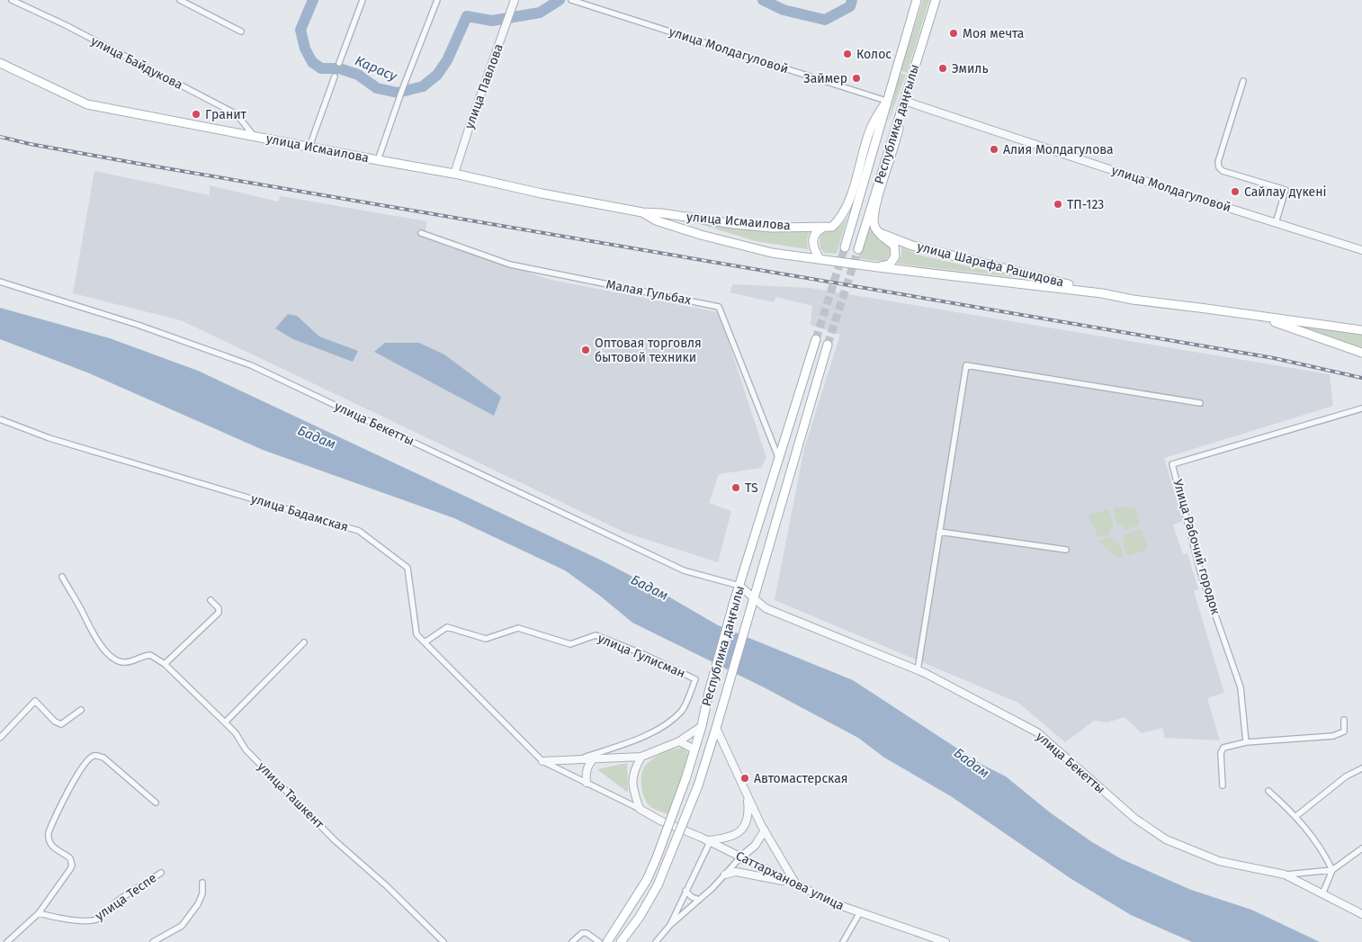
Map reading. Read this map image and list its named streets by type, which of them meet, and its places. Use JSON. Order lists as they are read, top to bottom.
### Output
{
  "streets": {
    "main road": ["Республика даңғылы", "улица Исмаилова", "улица Шарафа Рашидова"],
    "street": [
      "улица Молдагуловой",
      "улица Байдукова",
      "улица Павлова",
      "Малая Гульбах",
      "улица Бекетты",
      "улица Бадамская",
      "Улица Рабочий городок",
      "улица Гулисман",
      "улица Ташкент",
      "Саттарханова улица",
      "улица Теспе"
    ]
  },
  "crossings": [
    ["улица Молдагуловой", "Республика даңғылы"],
    ["улица Байдукова", "улица Исмаилова"],
    ["улица Павлова", "улица Исмаилова"],
    ["Республика даңғылы", "Малая Гульбах"],
    ["Республика даңғылы", "улица Бекетты"],
    ["улица Исмаилова", "улица Шарафа Рашидова"],
    ["улица Бадамская", "улица Гулисман"],
    ["улица Бадамская", "Саттарханова улица"]
  ],
  "water": ["Карасу", "Бадам"],
  "places": [
    "Моя мечта",
    "Колос",
    "Эмиль",
    "Займер",
    "Гранит",
    "Алия Молдагулова",
    "Сайлау дүкені",
    "ТП-123",
    "Оптовая торговля бытовой техники",
    "TS",
    "Автомастерская"
  ]
}
